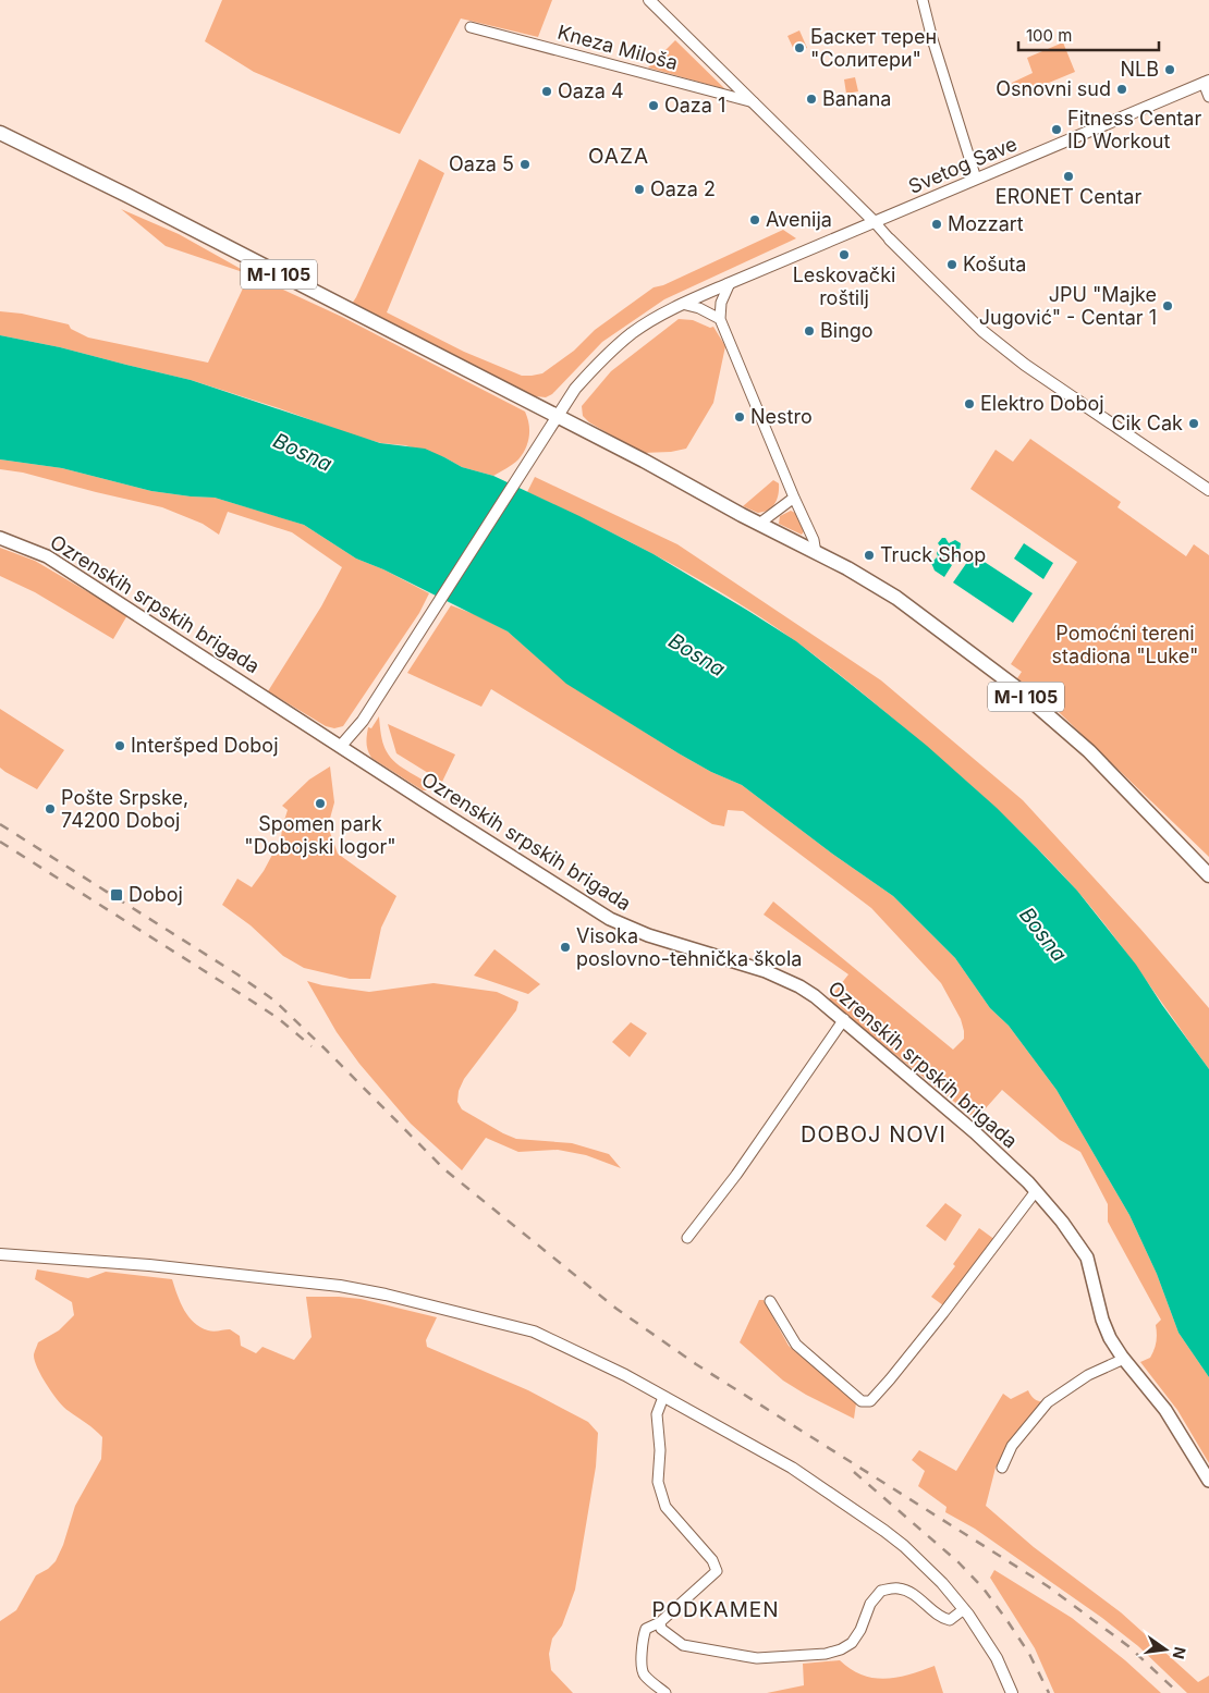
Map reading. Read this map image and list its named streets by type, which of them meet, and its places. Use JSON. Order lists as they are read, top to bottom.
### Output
{
  "streets": {
    "main road": ["M-I 105", "Ozrenskih srpskih brigada"],
    "street": ["Kneza Miloša", "Svetog Save"]
  },
  "crossings": [
    ["Svetog Save", "M-I 105"],
    ["Svetog Save", "Ozrenskih srpskih brigada"]
  ],
  "districts": ["OAZA", "DOBOJ NOVI", "PODKAMEN"],
  "water": ["Bosna"],
  "parks": ["Pomoćni tereni stadiona \"Luke\""],
  "places": {
    "other": [
      "Баскет терен \"Солитери\"",
      "NLB",
      "Osnovni sud",
      "Oaza 4",
      "Banana",
      "Oaza 1",
      "Fitness Centar ID Workout",
      "Oaza 5",
      "ERONET Centar",
      "Oaza 2",
      "Avenija",
      "Mozzart",
      "Leskovački roštilj",
      "Košuta",
      "JPU \"Majke Jugović\" - Centar 1",
      "Bingo",
      "Elektro Doboj",
      "Nestro",
      "Cik Cak",
      "Truck Shop",
      "Interšped Doboj",
      "Spomen park \"Dobojski logor\"",
      "Pošte Srpske, 74200 Doboj",
      "Visoka poslovno-tehnička škola"
    ],
    "transit": ["Doboj"]
  },
  "scale_bar": "100 m",
  "north": "right"
}
